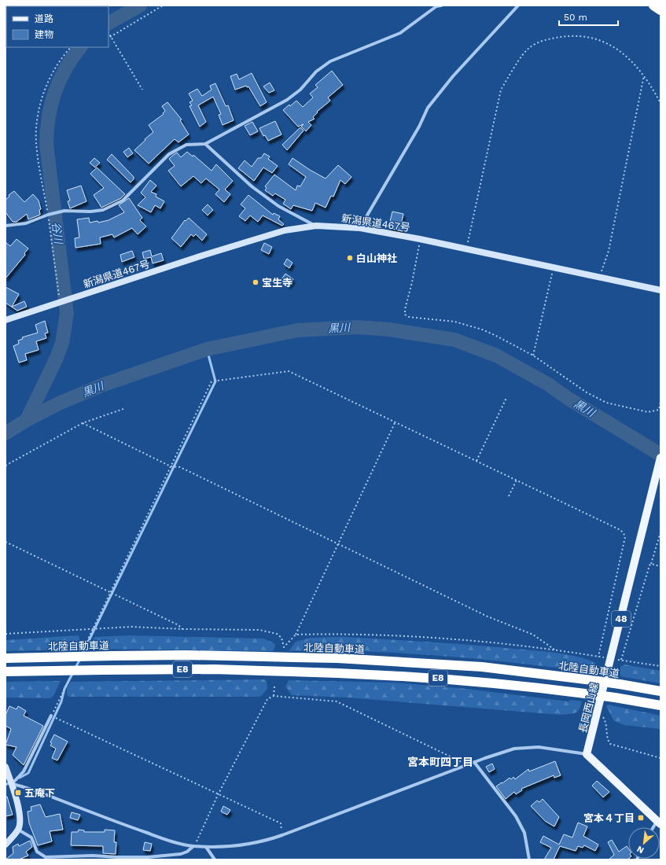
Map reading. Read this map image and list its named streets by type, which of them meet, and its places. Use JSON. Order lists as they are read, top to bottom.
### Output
{
  "streets": {
    "highway": ["北陸自動車道", "E8"],
    "main road": ["新潟県道467号", "48", "長岡西山線"]
  },
  "districts": ["宮本町四丁目"],
  "water": ["谷川", "黒川"],
  "places": {
    "other": ["白山神社", "宝生寺"],
    "transit": ["五庵下", "宮本４丁目"]
  },
  "legend": ["道路", "建物"],
  "scale_bar": "50 m",
  "north": "bottom left"
}
